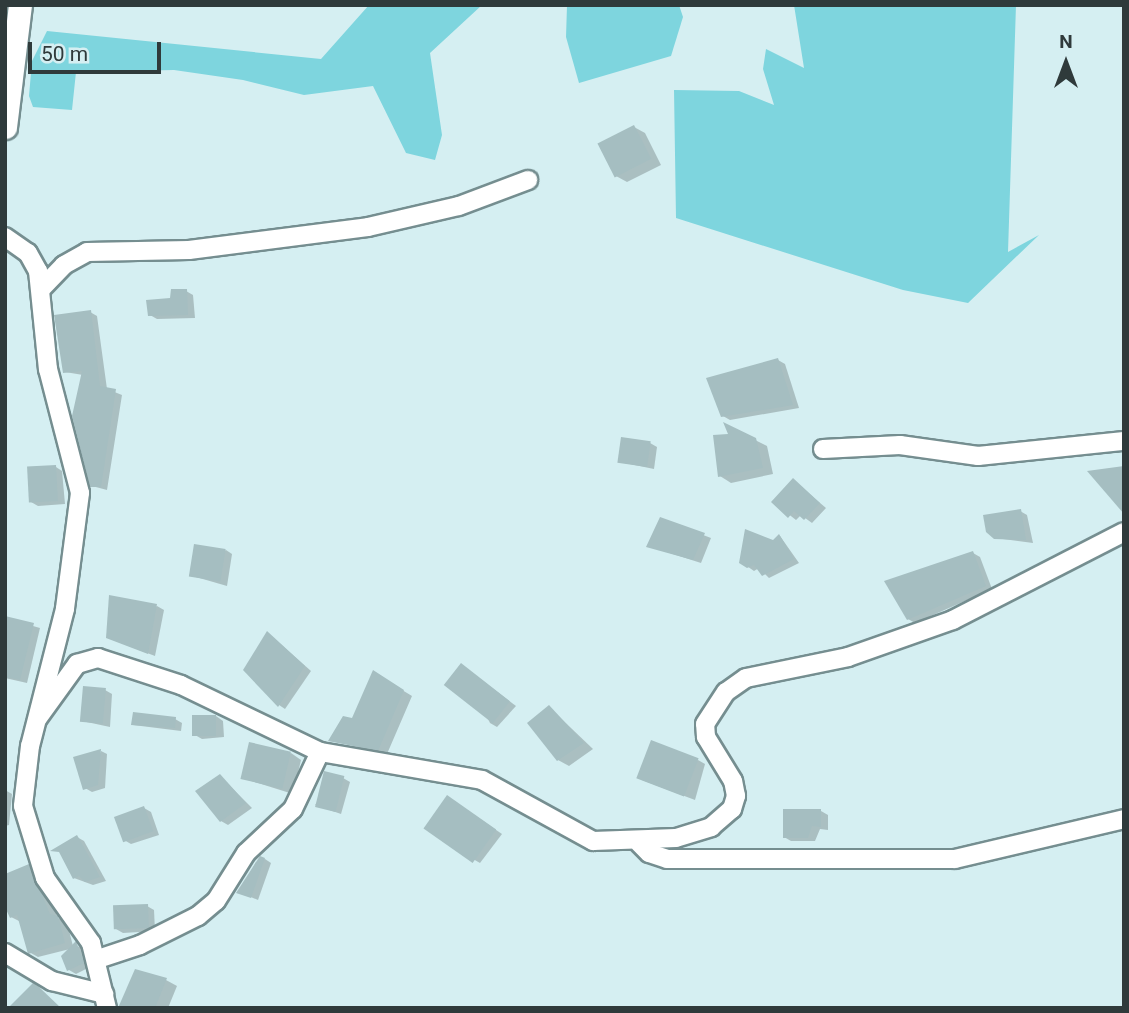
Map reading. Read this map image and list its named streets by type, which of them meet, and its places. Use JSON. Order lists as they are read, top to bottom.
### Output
{
  "scale_bar": "50 m",
  "north": "top"
}
